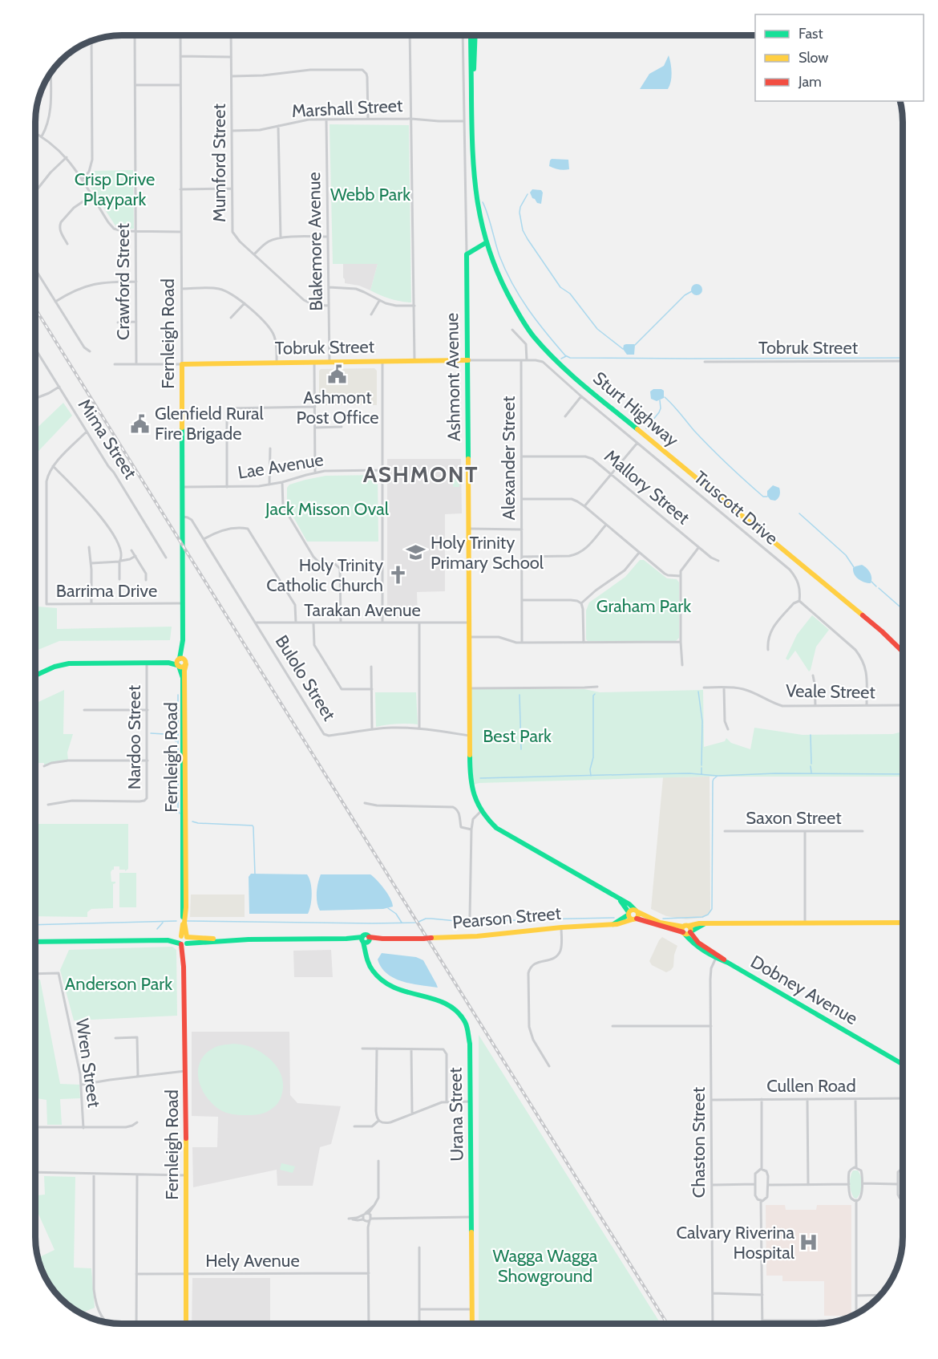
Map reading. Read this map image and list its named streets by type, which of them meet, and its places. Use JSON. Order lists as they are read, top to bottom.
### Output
{
  "streets": {
    "main road": [
      "Fernleigh Road",
      "Tobruk Street",
      "Ashmont Avenue",
      "Sturt Highway",
      "Pearson Street",
      "Dobney Avenue",
      "Urana Street"
    ],
    "street": [
      "Marshall Street",
      "Mumford Street",
      "Blakemore Avenue",
      "Crawford Street",
      "Mima Street",
      "Alexander Street",
      "Lae Avenue",
      "Mallory Street",
      "Truscott Drive",
      "Barrima Drive",
      "Tarakan Avenue",
      "Bulolo Street",
      "Veale Street",
      "Nardoo Street",
      "Saxon Street",
      "Wren Street",
      "Cullen Road",
      "Chaston Street",
      "Hely Avenue"
    ]
  },
  "crossings": [
    ["Marshall Street", "Mumford Street"],
    ["Marshall Street", "Blakemore Avenue"],
    ["Marshall Street", "Ashmont Avenue"],
    ["Mumford Street", "Blakemore Avenue"],
    ["Blakemore Avenue", "Tobruk Street"],
    ["Crawford Street", "Tobruk Street"],
    ["Fernleigh Road", "Tobruk Street"],
    ["Fernleigh Road", "Lae Avenue"],
    ["Fernleigh Road", "Barrima Drive"],
    ["Fernleigh Road", "Bulolo Street"],
    ["Fernleigh Road", "Pearson Street"],
    ["Fernleigh Road", "Hely Avenue"],
    ["Tobruk Street", "Ashmont Avenue"],
    ["Tobruk Street", "Alexander Street"],
    ["Tobruk Street", "Truscott Drive"],
    ["Ashmont Avenue", "Tarakan Avenue"],
    ["Ashmont Avenue", "Bulolo Street"],
    ["Ashmont Avenue", "Dobney Avenue"],
    ["Mima Street", "Barrima Drive"],
    ["Alexander Street", "Mallory Street"],
    ["Tarakan Avenue", "Bulolo Street"],
    ["Pearson Street", "Dobney Avenue"],
    ["Pearson Street", "Urana Street"],
    ["Dobney Avenue", "Chaston Street"],
    ["Cullen Road", "Chaston Street"]
  ],
  "districts": ["ASHMONT"],
  "parks": [
    "Crisp Drive Playpark",
    "Webb Park",
    "Jack Misson Oval",
    "Graham Park",
    "Best Park",
    "Anderson Park",
    "Wagga Wagga Showground"
  ],
  "places": {
    "public building": ["Ashmont Post Office", "Glenfield Rural Fire Brigade"],
    "school or university": ["Holy Trinity Primary School"],
    "church": ["Holy Trinity Catholic Church"],
    "hospital": ["Calvary Riverina Hospital"]
  },
  "legend": ["Fast", "Slow", "Jam"]
}
